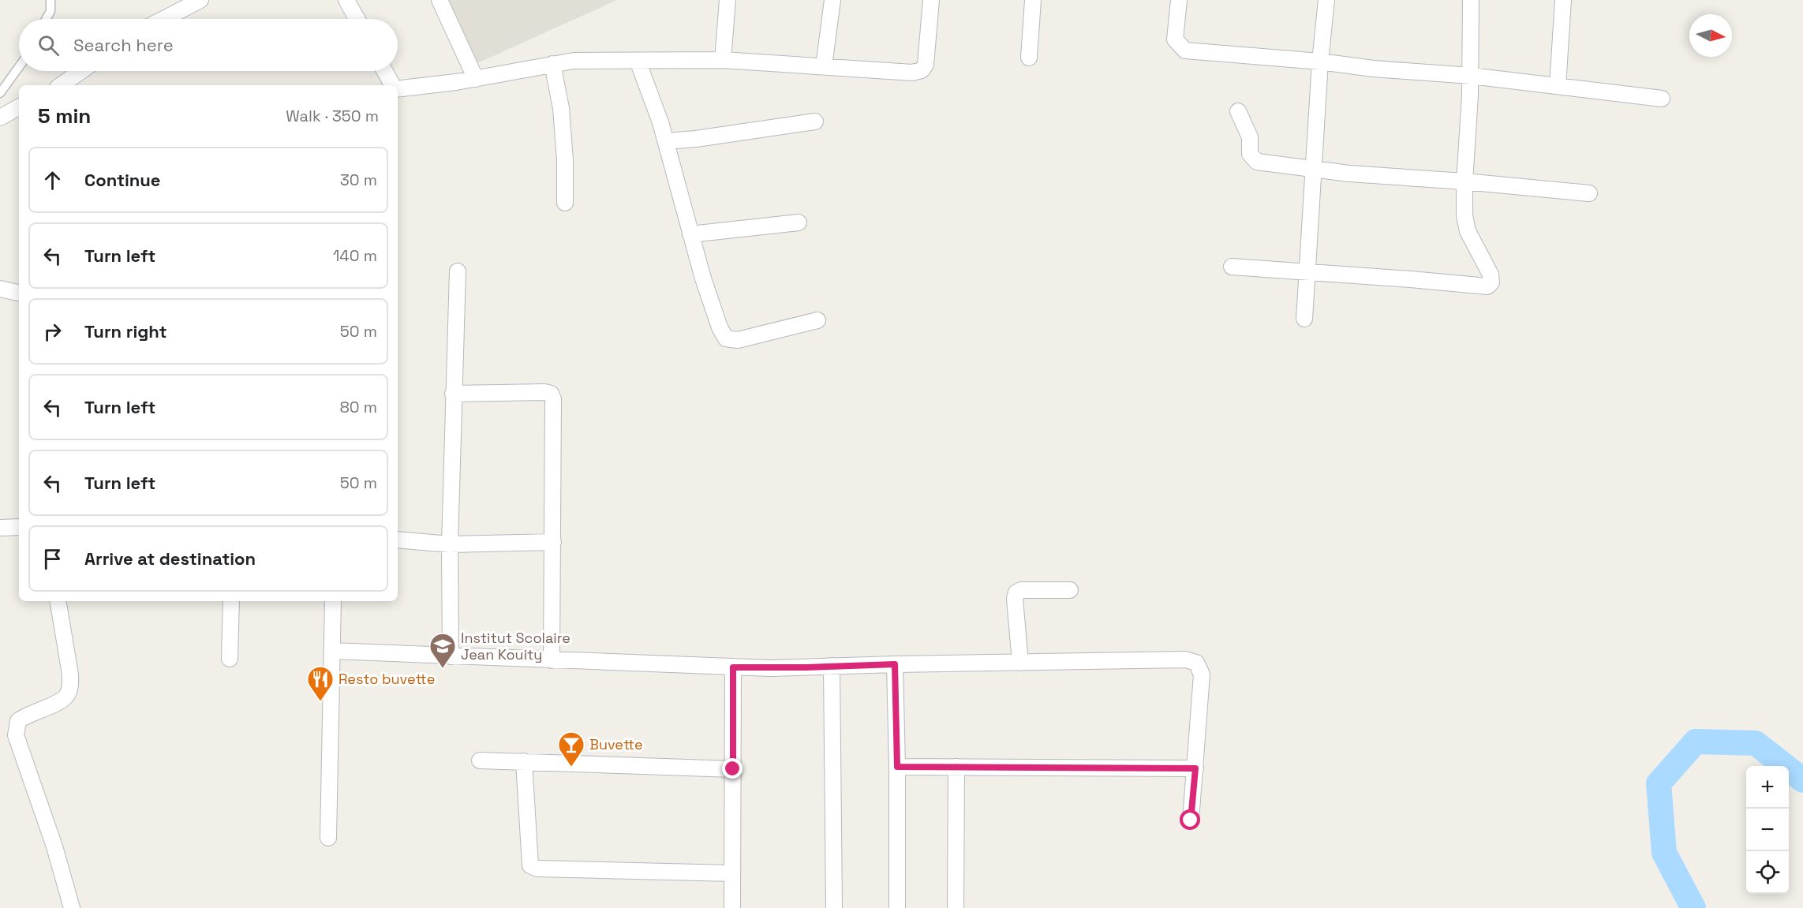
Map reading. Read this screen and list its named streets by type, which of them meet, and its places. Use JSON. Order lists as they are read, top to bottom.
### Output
{
  "places": {
    "school or university": ["Institut Scolaire Jean Kouity"],
    "restaurant": ["Resto buvette"],
    "bar": ["Buvette"]
  },
  "north": "right",
  "page": {
    "search": "Search here",
    "heading": ["5 min", "Walk · 350 m"],
    "list": [
      ["Continue", "30 m"],
      ["Turn left", "140 m"],
      ["Turn right", "50 m"],
      ["Turn left", "80 m"],
      ["Turn left", "50 m"],
      "Arrive at destination"
    ],
    "map_buttons": ["+", "−"]
  }
}
